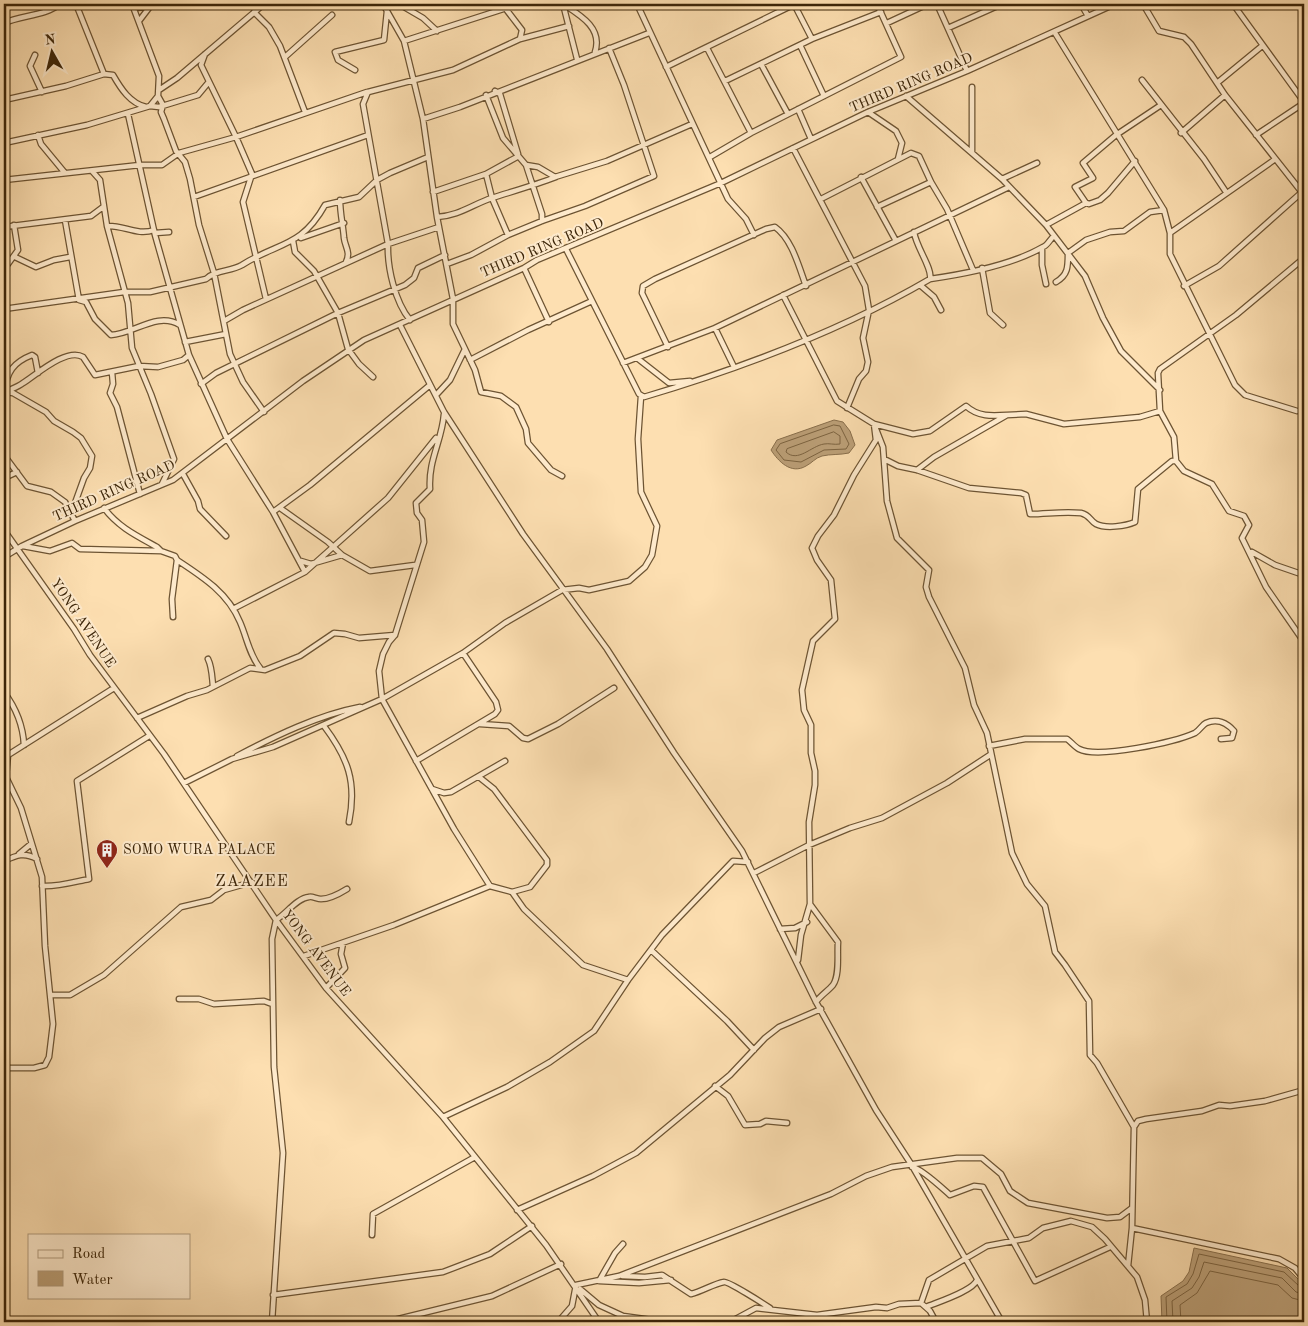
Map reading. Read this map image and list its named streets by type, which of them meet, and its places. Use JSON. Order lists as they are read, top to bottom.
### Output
{
  "streets": {
    "street": ["THIRD RING ROAD", "YONG AVENUE"]
  },
  "crossings": [
    ["THIRD RING ROAD", "YONG AVENUE"]
  ],
  "districts": ["ZAAZEE"],
  "places": {
    "building": ["SOMO WURA PALACE"]
  },
  "legend": ["Road", "Water"],
  "north": "top"
}
